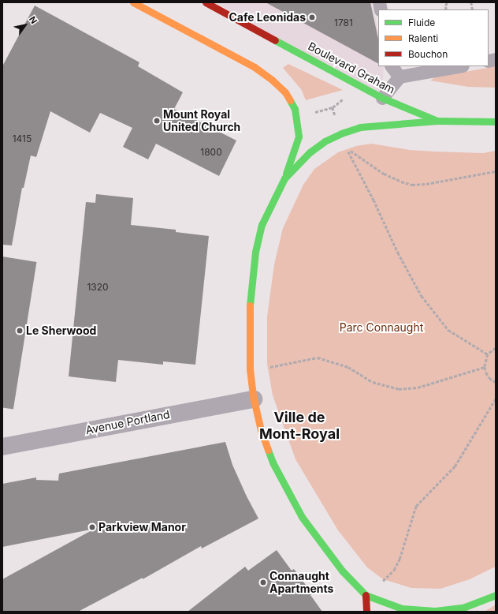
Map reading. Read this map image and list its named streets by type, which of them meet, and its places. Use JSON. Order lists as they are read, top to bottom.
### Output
{
  "streets": {
    "street": ["Boulevard Graham", "Avenue Portland"]
  },
  "districts": ["Ville de Mont-Royal"],
  "parks": ["Parc Connaught"],
  "places": [
    "Cafe Leonidas",
    "Mount Royal United Church",
    "Le Sherwood",
    "Parkview Manor",
    "Connaught Apartments"
  ],
  "house_numbers": [
    "1781",
    "1415",
    "1800",
    "1320"
  ],
  "legend": ["Fluide", "Ralenti", "Bouchon"],
  "north": "top right"
}
